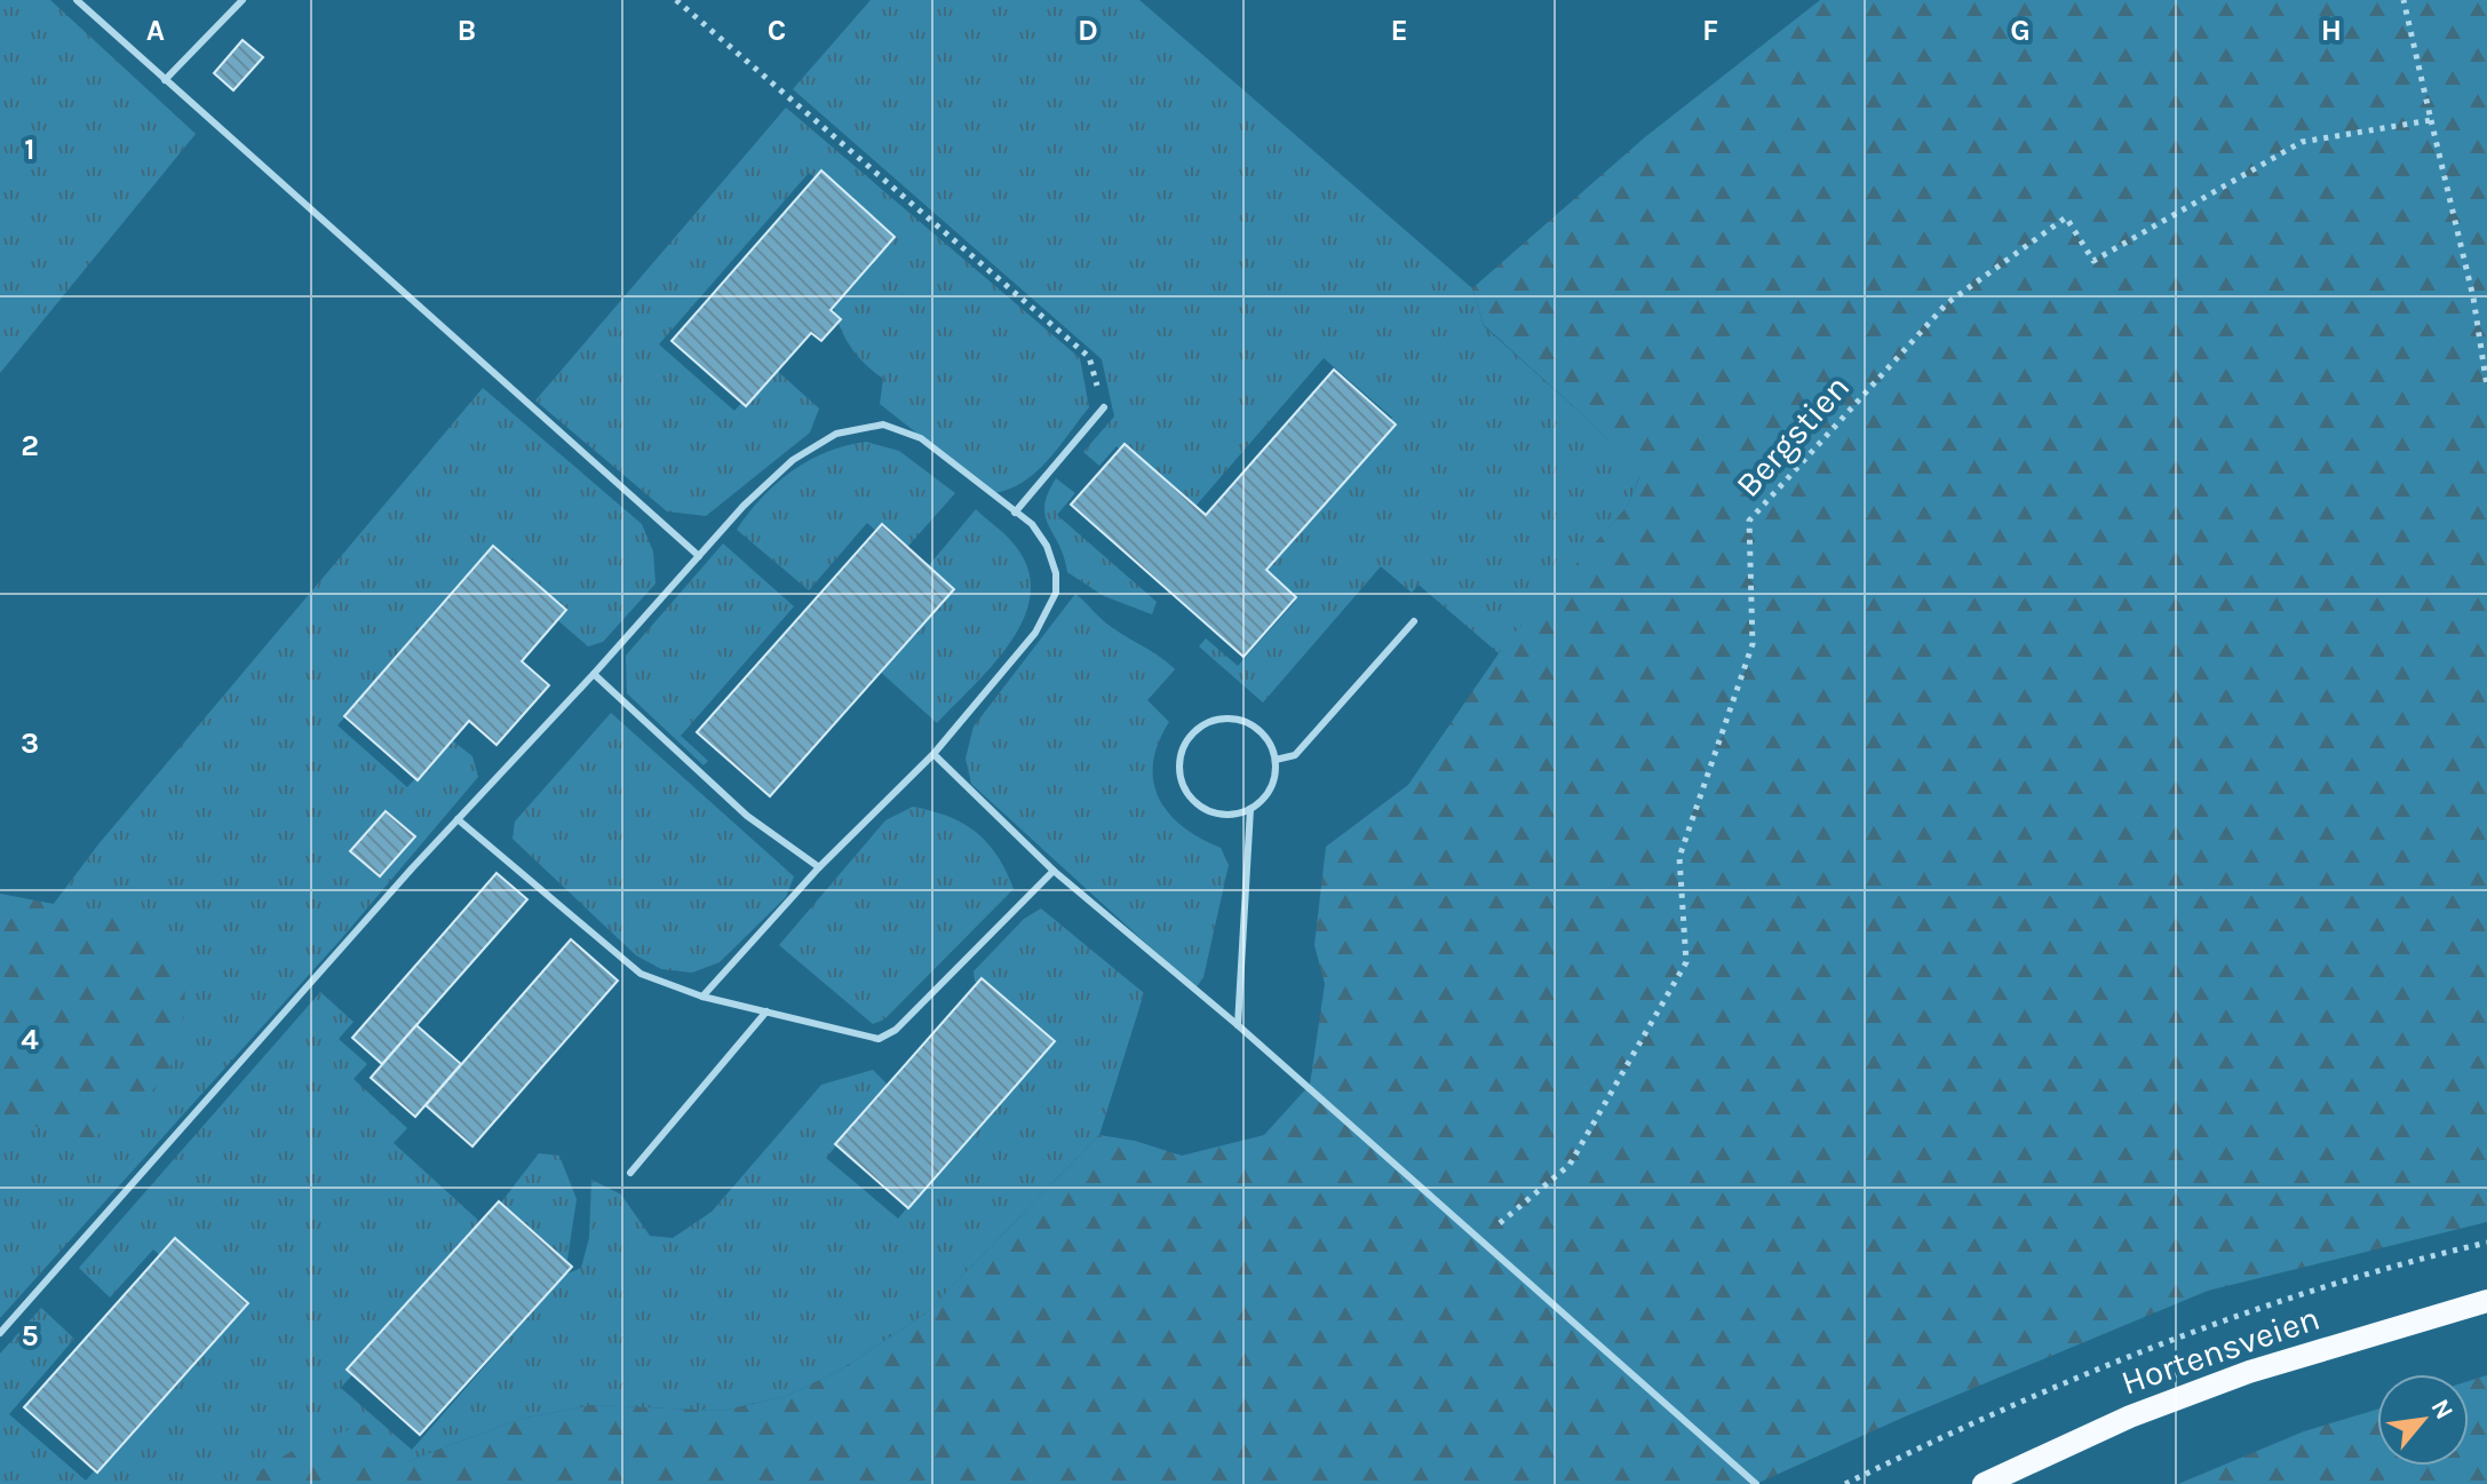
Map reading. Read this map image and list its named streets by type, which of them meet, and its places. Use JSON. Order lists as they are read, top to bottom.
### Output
{
  "streets": {
    "main road": ["Hortensveien"],
    "path": ["Bergstien"]
  },
  "north": "top right",
  "grid": {
    "columns": [
      "A",
      "B",
      "C",
      "D",
      "E",
      "F",
      "G",
      "H"
    ],
    "rows": [
      "1",
      "2",
      "3",
      "4",
      "5"
    ]
  }
}
